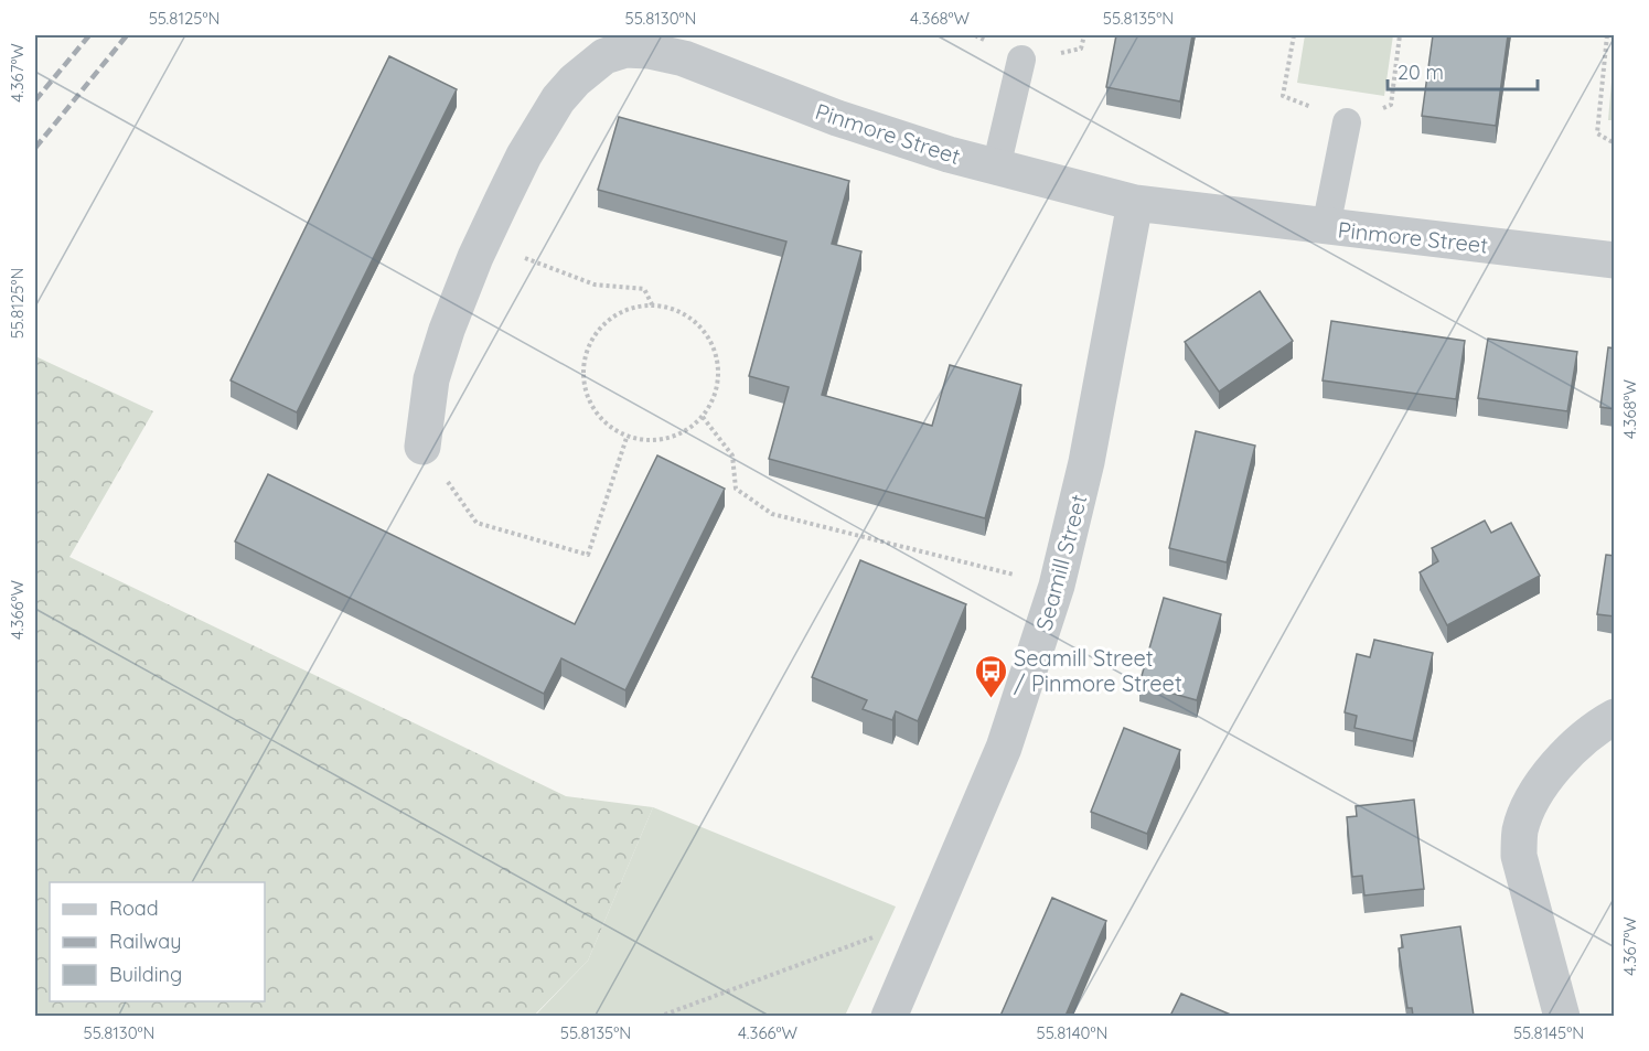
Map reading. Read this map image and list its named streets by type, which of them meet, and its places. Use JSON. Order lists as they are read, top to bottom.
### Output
{
  "streets": {
    "street": ["Pinmore Street", "Seamill Street"]
  },
  "crossings": [
    ["Pinmore Street", "Seamill Street"]
  ],
  "places": {
    "bus stop": ["Seamill Street / Pinmore Street"]
  },
  "legend": ["Road", "Railway", "Building"],
  "scale_bar": "20 m",
  "coordinates": [
    "55.8125°N",
    "55.8130°N",
    "4.368°W",
    "55.8135°N",
    "4.367°W",
    "4.366°W",
    "55.8140°N",
    "55.8145°N"
  ]
}
